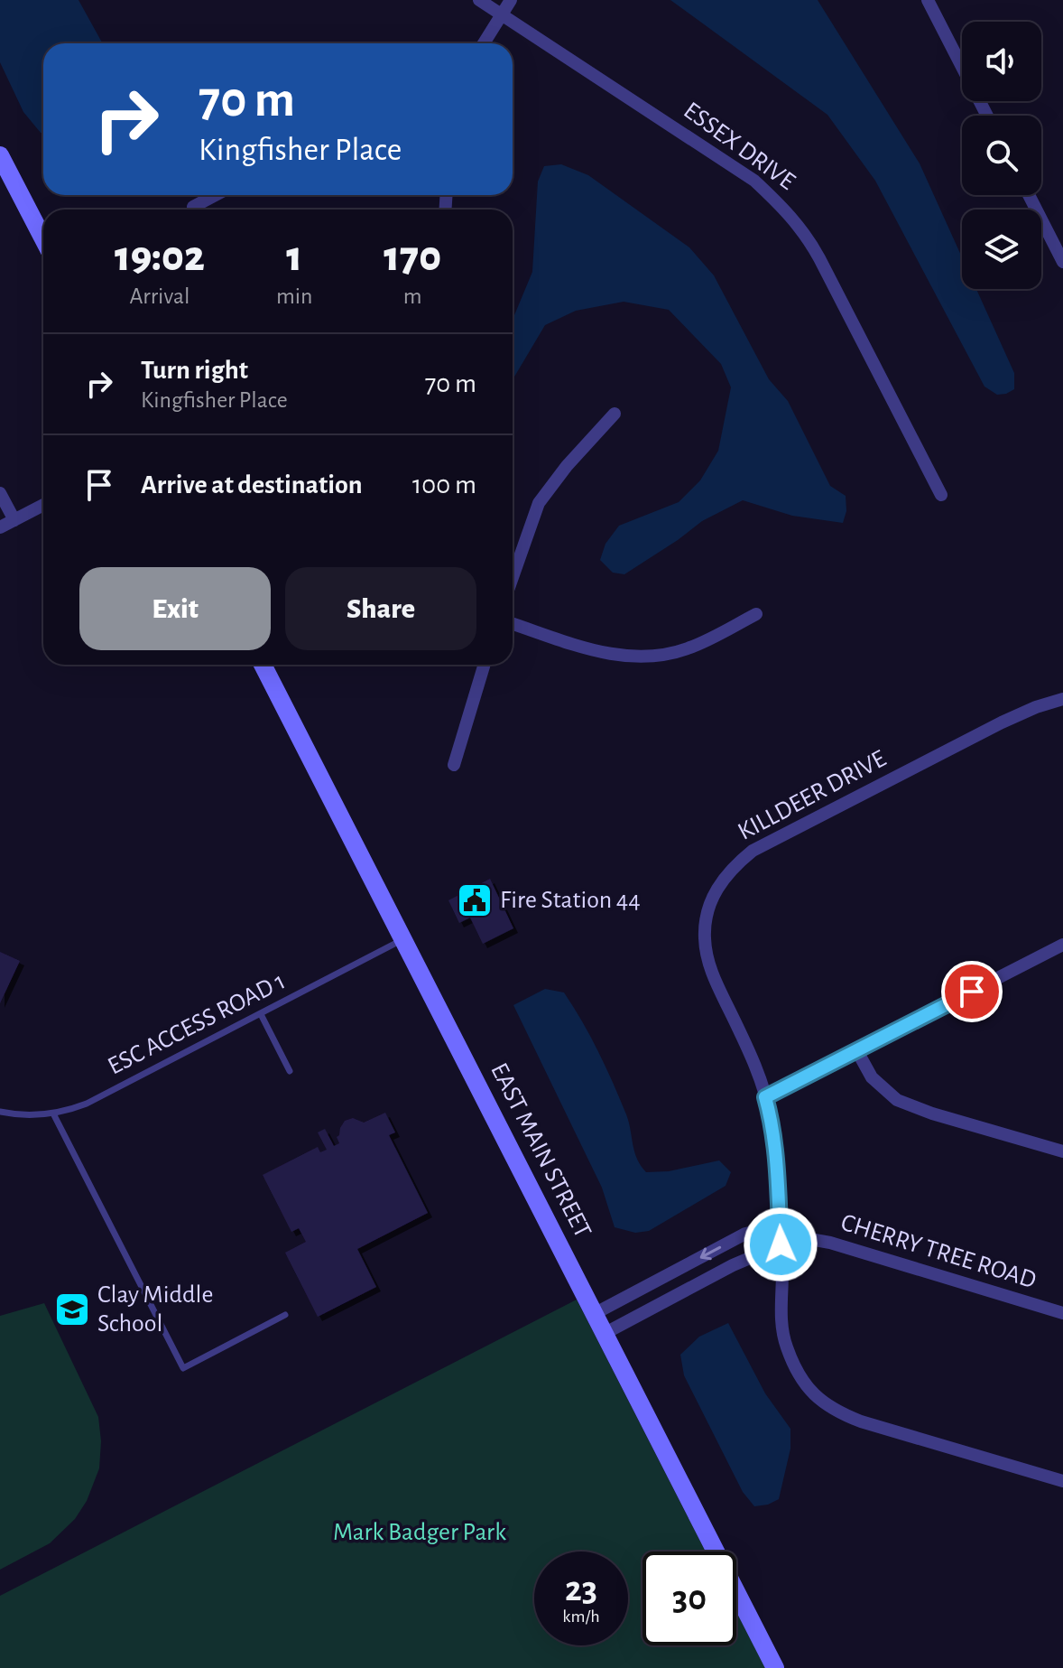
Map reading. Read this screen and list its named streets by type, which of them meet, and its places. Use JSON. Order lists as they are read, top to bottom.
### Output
{
  "streets": {
    "main road": ["EAST MAIN STREET"],
    "street": ["ESSEX DRIVE", "KILLDEER DRIVE", "CHERRY TREE ROAD"],
    "lane": ["ESC ACCESS ROAD 1"]
  },
  "crossings": [
    ["KILLDEER DRIVE", "CHERRY TREE ROAD"],
    ["ESC ACCESS ROAD 1", "EAST MAIN STREET"],
    ["EAST MAIN STREET", "CHERRY TREE ROAD"]
  ],
  "parks": ["Mark Badger Park"],
  "places": {
    "public building": ["Fire Station 44"],
    "school or university": ["Clay Middle School"]
  },
  "page": {
    "turn": ["70 m", "Kingfisher Place"],
    "eta": [
      "19:02",
      "Arrival",
      "1",
      "min",
      "170",
      "m"
    ],
    "list": [
      {
        "name": "Turn right",
        "note": "Kingfisher Place",
        "value": "70 m"
      },
      {
        "name": "Arrive at destination",
        "value": "100 m"
      }
    ],
    "buttons": ["Exit", "Share"],
    "speed": "23 km/h",
    "limit": "30"
  }
}
